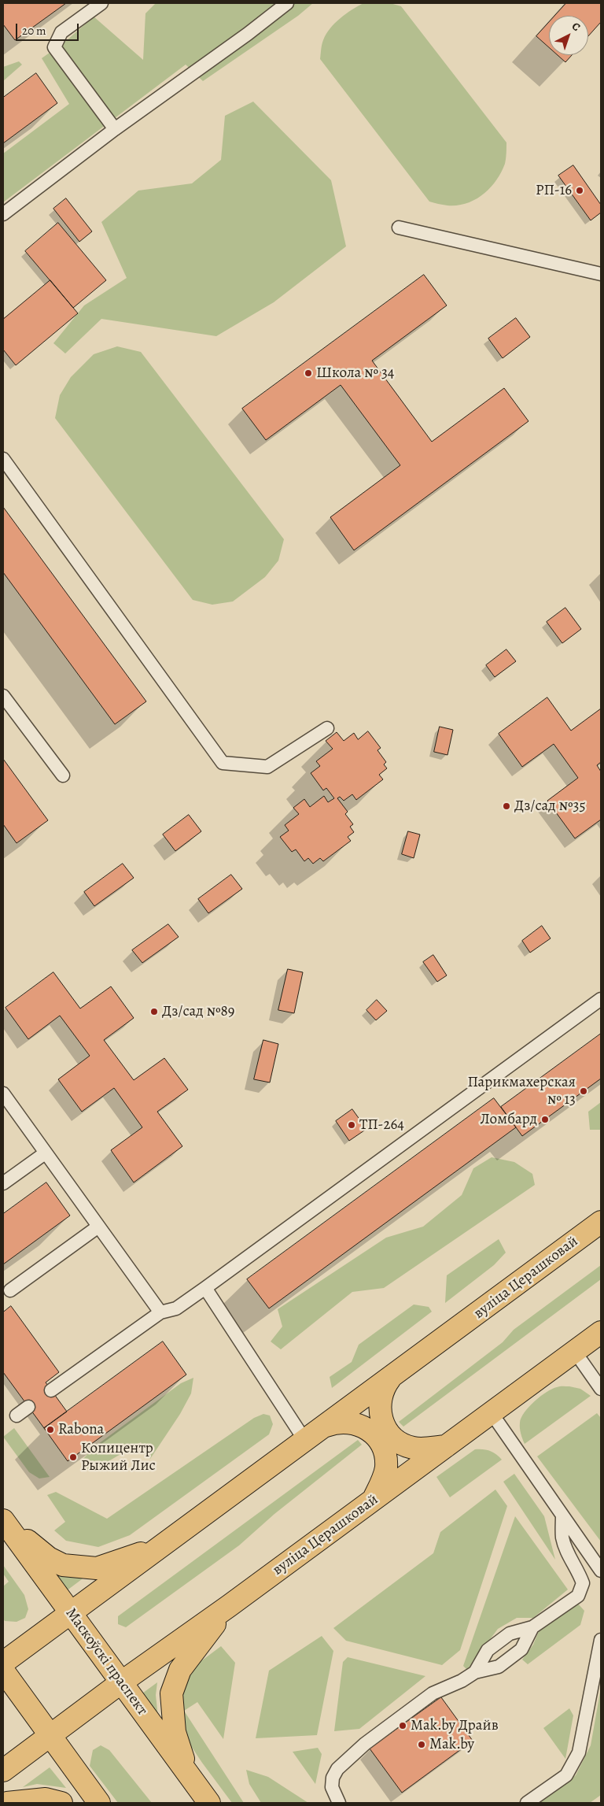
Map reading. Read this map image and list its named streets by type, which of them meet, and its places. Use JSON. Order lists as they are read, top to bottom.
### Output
{
  "streets": {
    "main road": ["вуліца Церашковай", "Маскоўскі праспект"]
  },
  "crossings": [
    ["вуліца Церашковай", "Маскоўскі праспект"]
  ],
  "places": [
    "РП-16",
    "Школа № 34",
    "Дз/сад №35",
    "Дз/сад №89",
    "Парикмахерская № 13",
    "Ломбард",
    "ТП-264",
    "Rabona",
    "Копицентр Рыжий Лис",
    "Маk.by Драйв",
    "Mak.by"
  ],
  "scale_bar": "20 m",
  "north": "top right"
}
